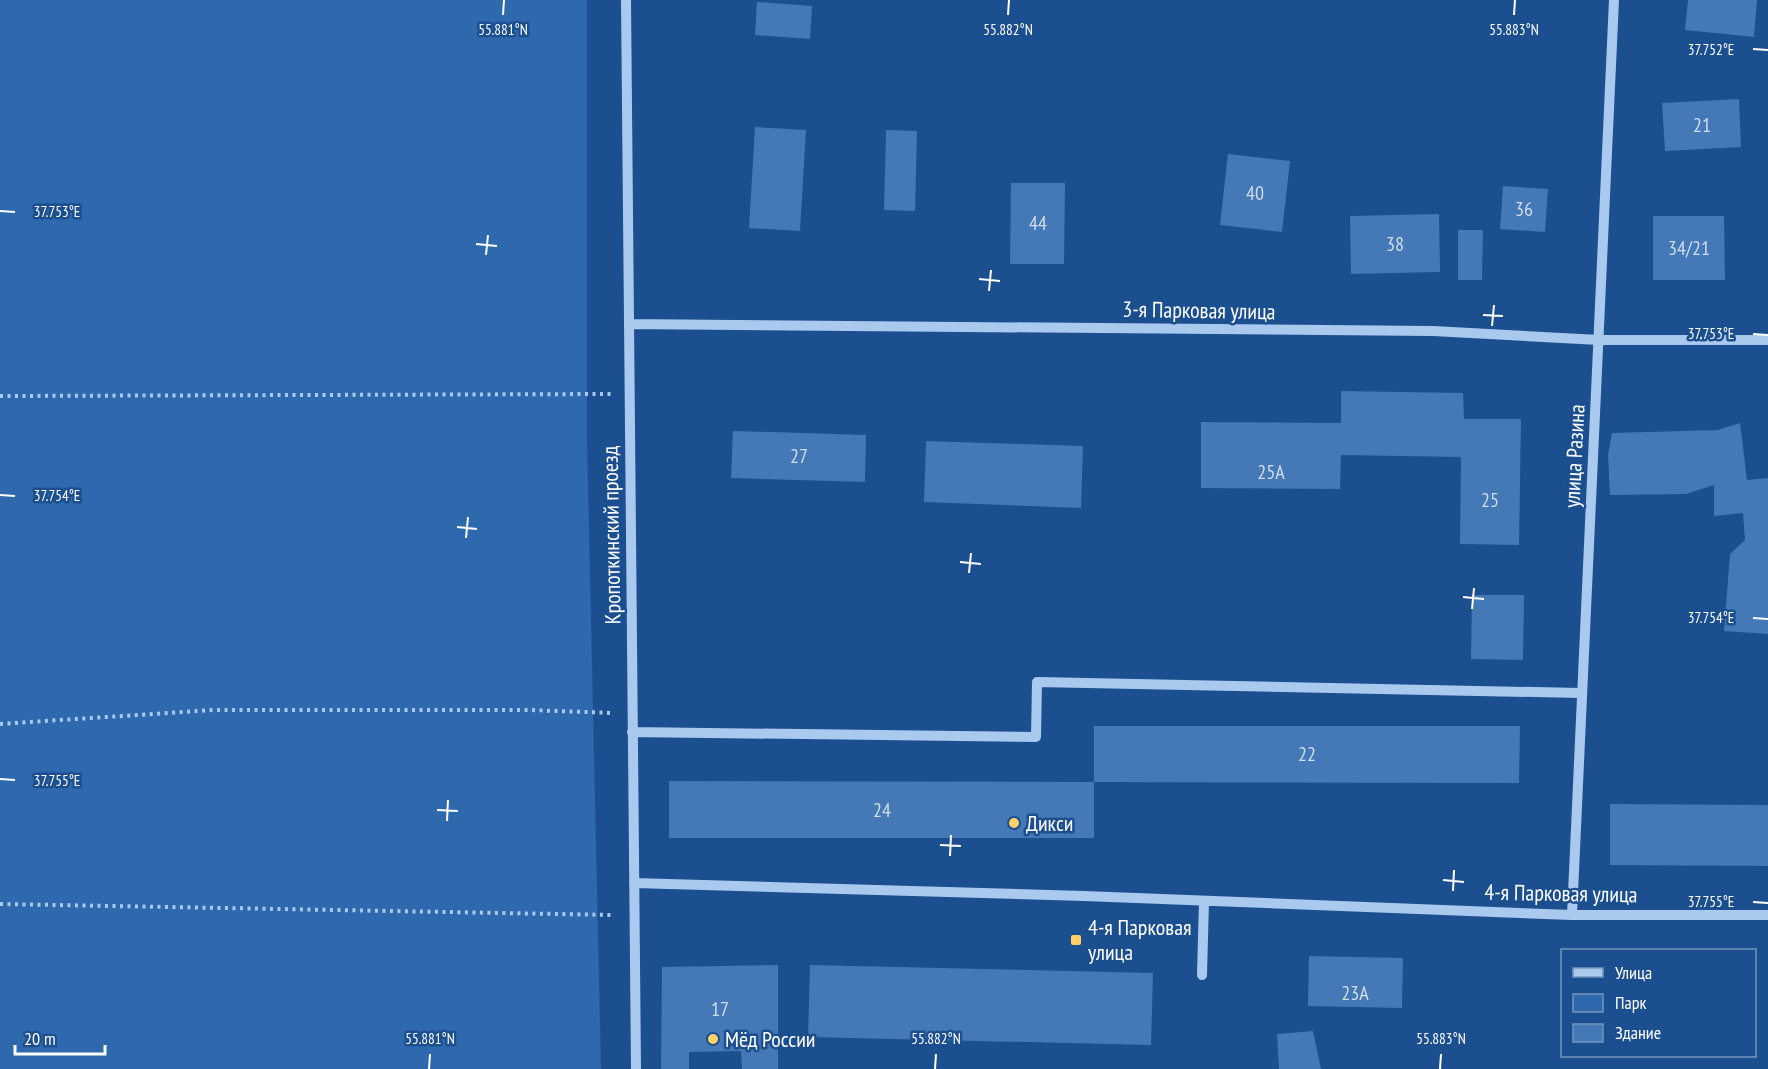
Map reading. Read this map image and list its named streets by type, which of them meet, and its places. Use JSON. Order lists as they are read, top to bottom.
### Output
{
  "streets": {
    "street": [
      "3-я Парковая улица",
      "улица Разина",
      "Кропоткинский проезд",
      "4-я Парковая улица"
    ]
  },
  "crossings": [
    ["3-я Парковая улица", "улица Разина"],
    ["3-я Парковая улица", "Кропоткинский проезд"],
    ["улица Разина", "4-я Парковая улица"],
    ["Кропоткинский проезд", "4-я Парковая улица"]
  ],
  "places": {
    "other": ["Дикси", "Мёд России"],
    "transit": ["4-я Парковая улица"]
  },
  "house_numbers": [
    "21",
    "40",
    "36",
    "44",
    "38",
    "34/21",
    "27",
    "25А",
    "25",
    "22",
    "24",
    "23А",
    "17"
  ],
  "legend": ["Улица", "Парк", "Здание"],
  "scale_bar": "20 m",
  "coordinates": [
    "55.881°N",
    "55.882°N",
    "55.883°N",
    "37.752°E",
    "37.753°E",
    "37.754°E",
    "37.755°E"
  ]
}
